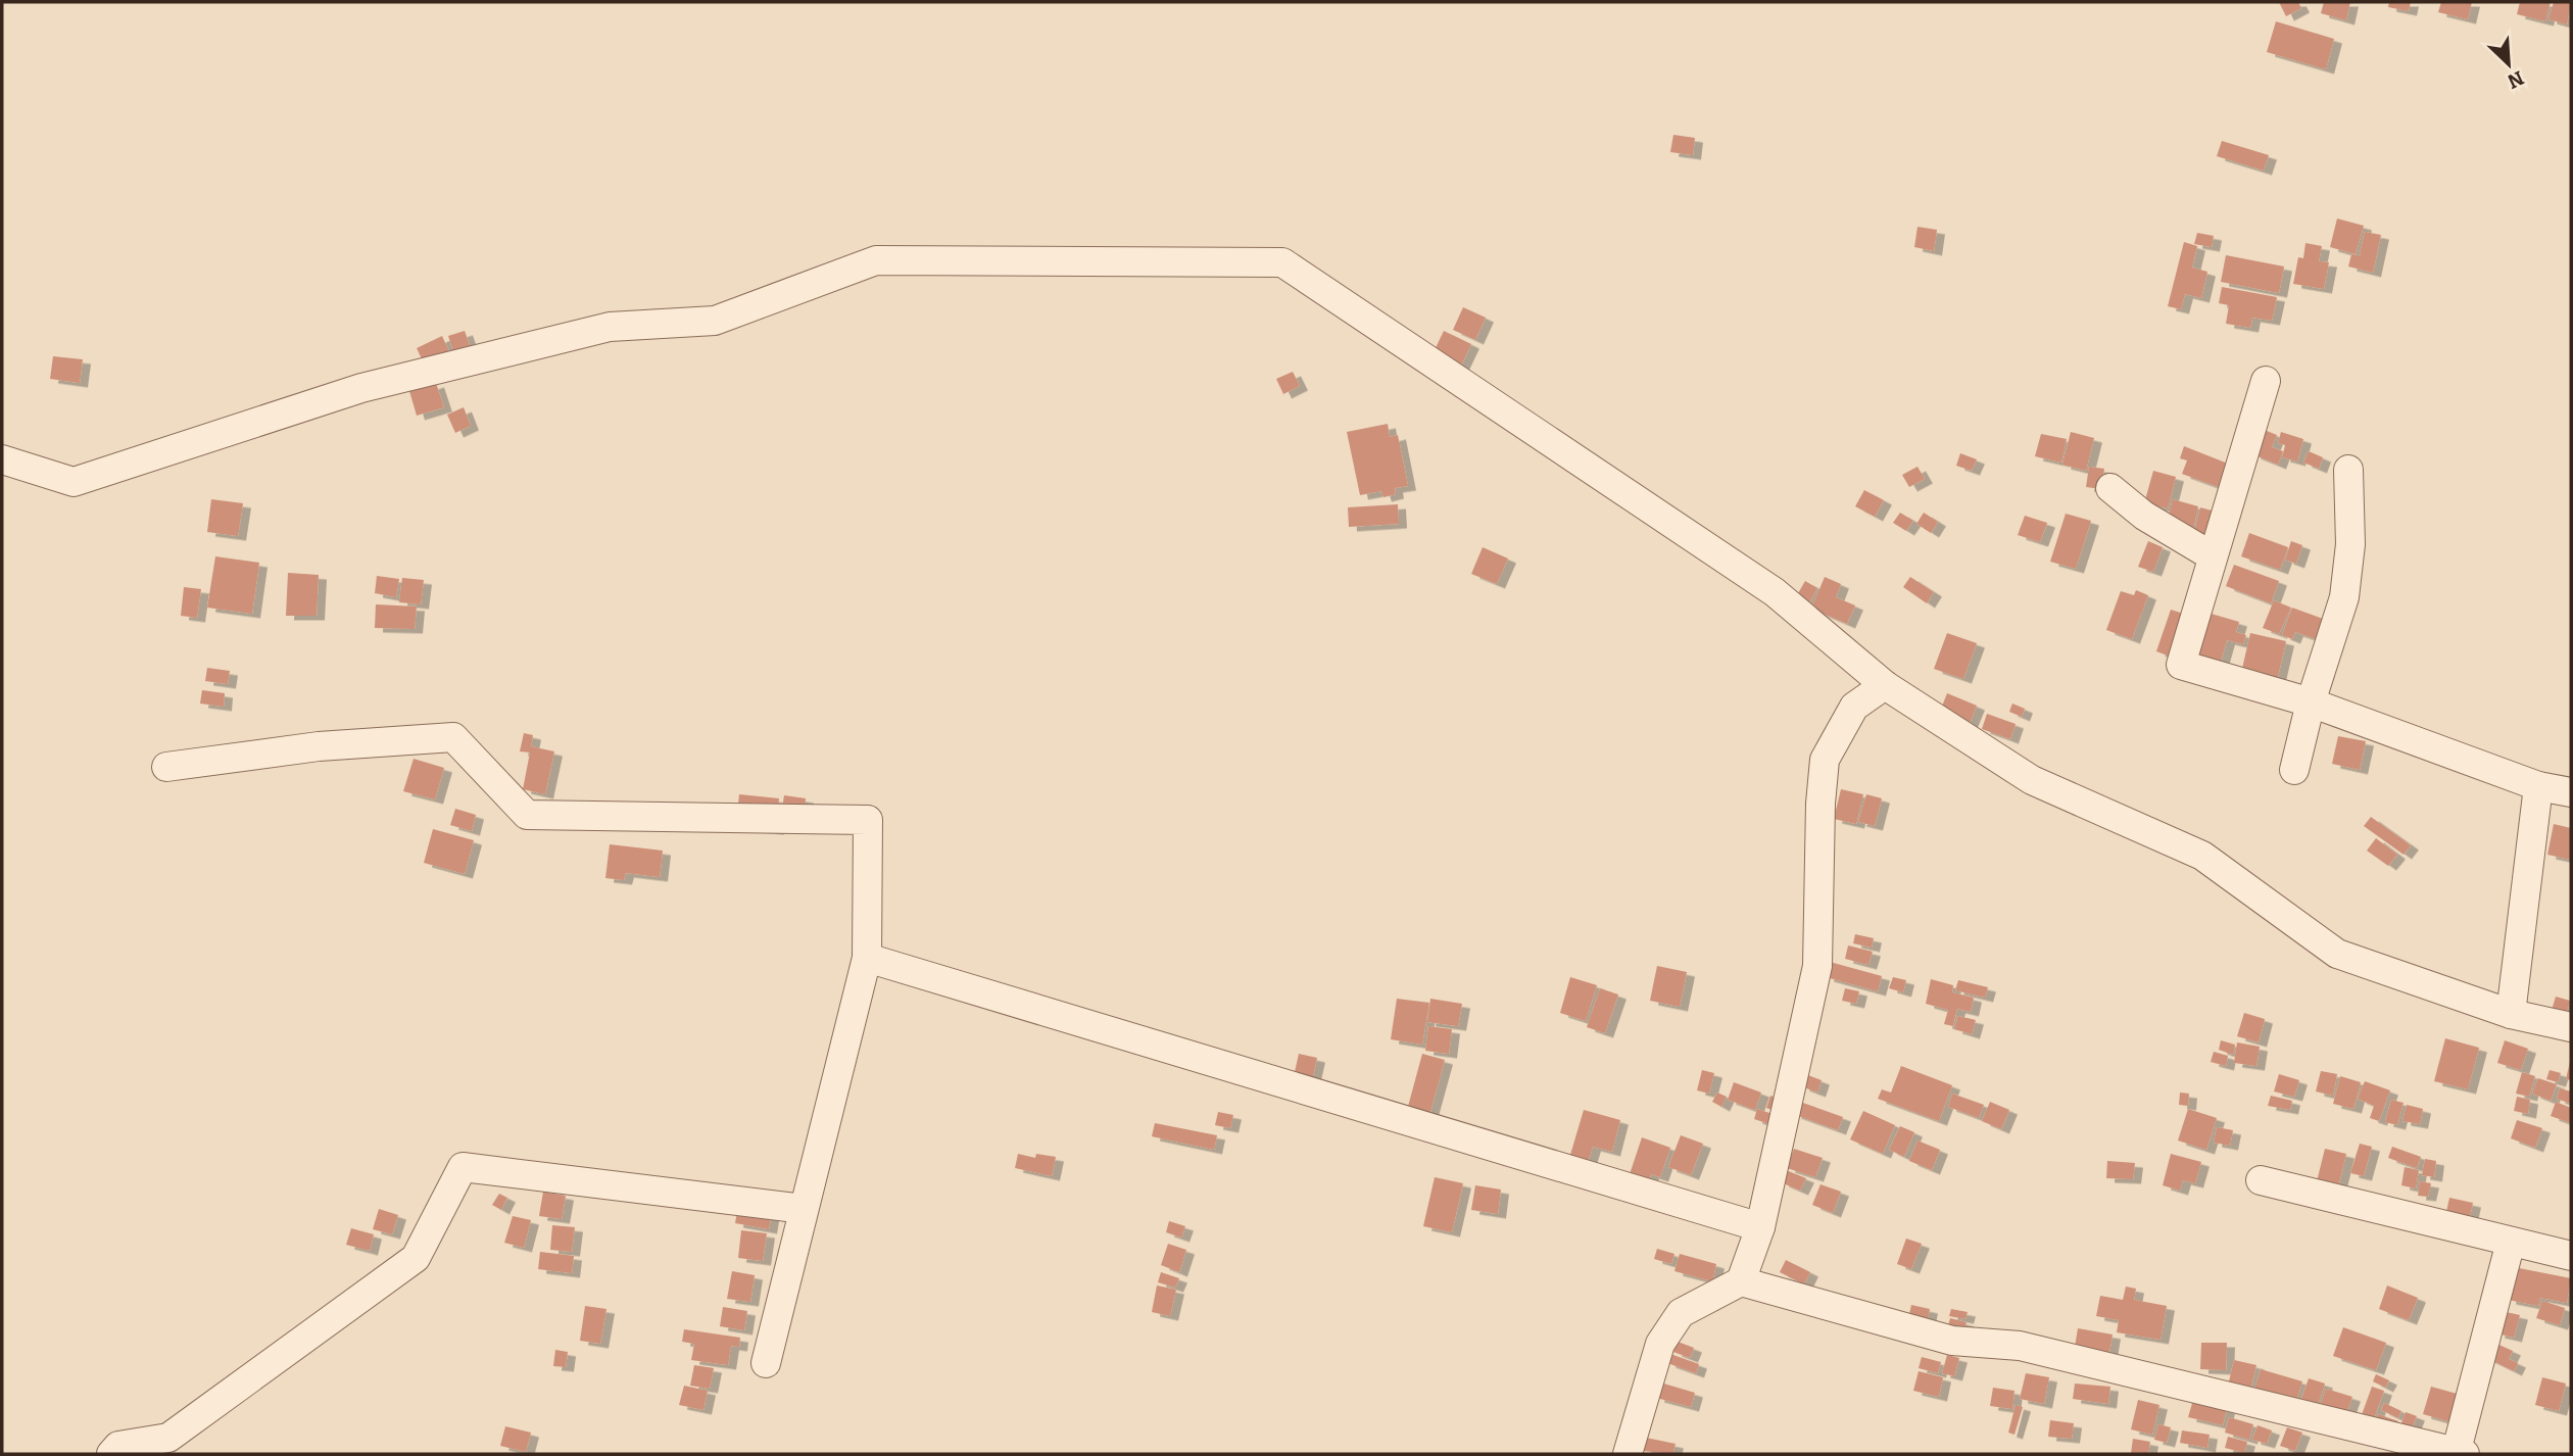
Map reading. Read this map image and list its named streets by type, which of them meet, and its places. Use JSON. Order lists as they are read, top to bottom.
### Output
{
  "north": "bottom right"
}
